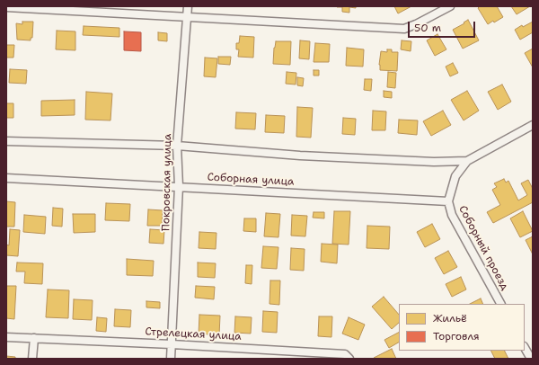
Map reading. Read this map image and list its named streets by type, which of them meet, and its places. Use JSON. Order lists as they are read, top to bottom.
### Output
{
  "streets": {
    "street": [
      "Соборная улица",
      "Покровская улица",
      "Соборный проезд",
      "Стрелецкая улица"
    ]
  },
  "crossings": [
    ["Соборная улица", "Покровская улица"],
    ["Соборная улица", "Соборный проезд"],
    ["Покровская улица", "Стрелецкая улица"]
  ],
  "legend": ["Жильё", "Торговля"],
  "scale_bar": "50 m"
}
